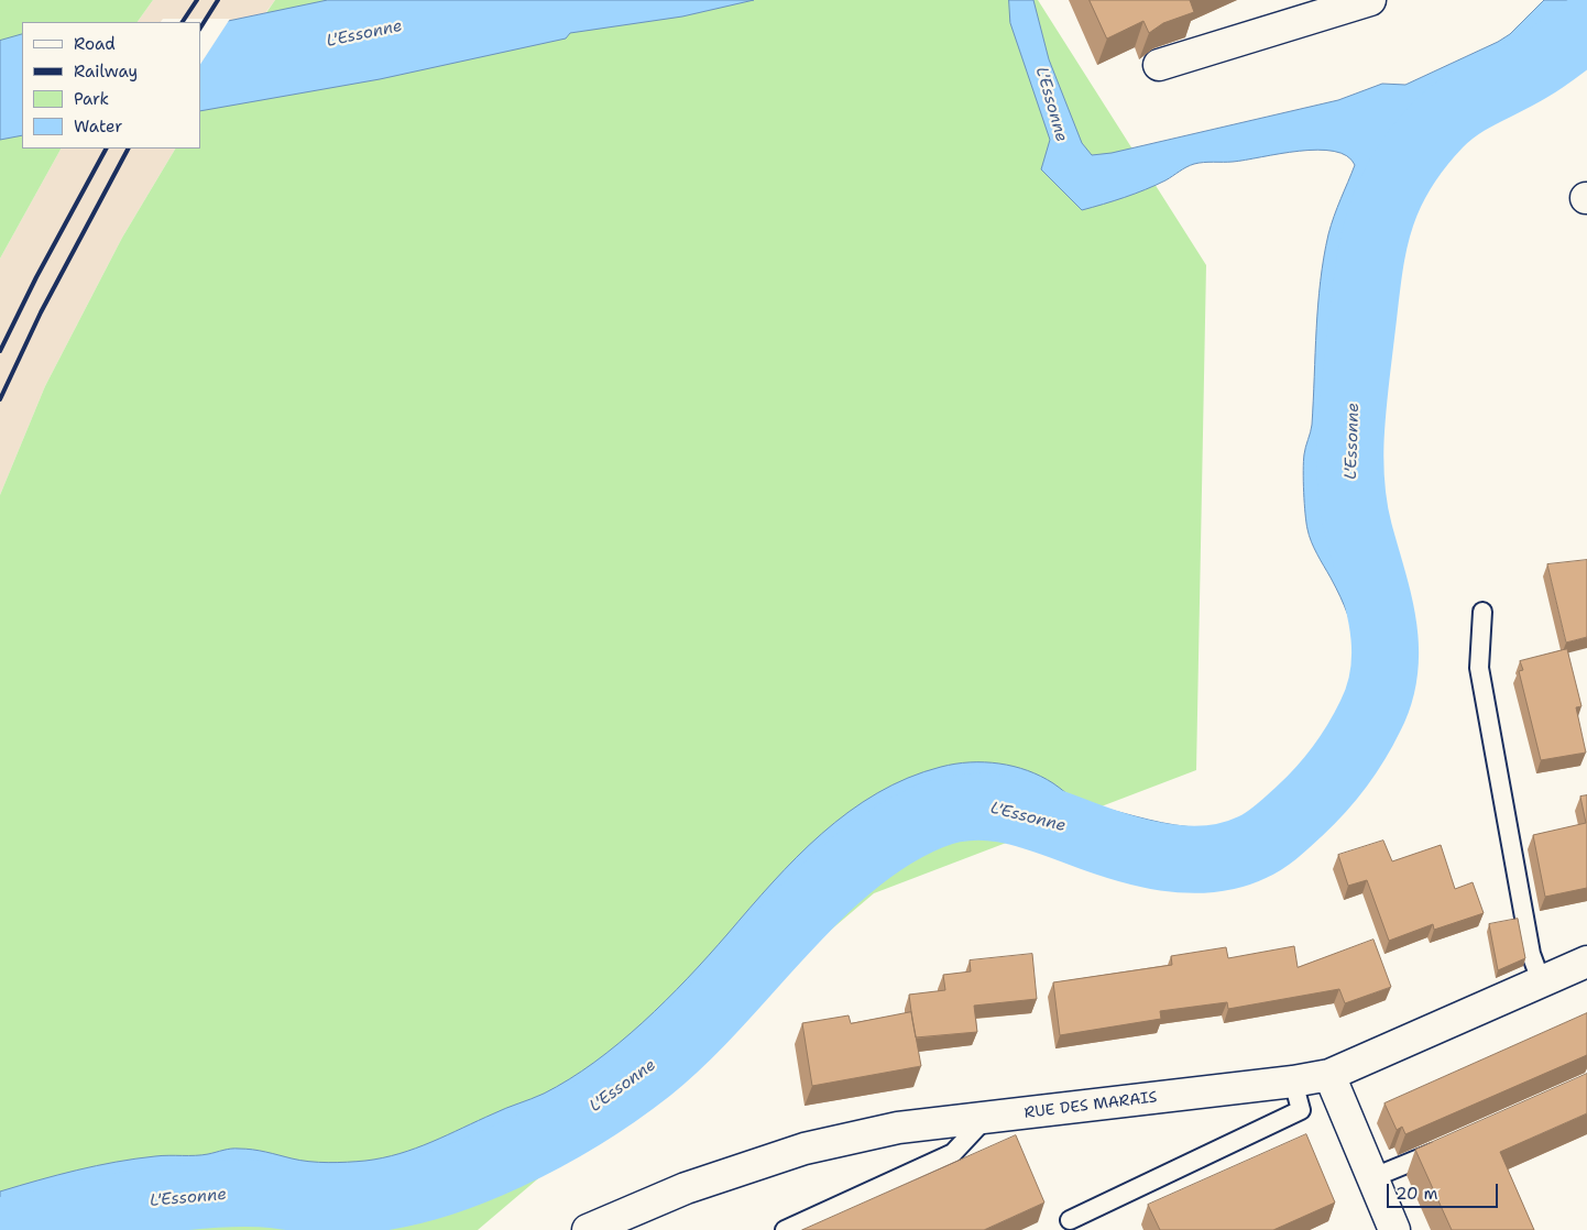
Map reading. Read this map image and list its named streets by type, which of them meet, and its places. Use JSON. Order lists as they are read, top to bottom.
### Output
{
  "streets": {
    "street": ["RUE DES MARAIS"]
  },
  "water": ["L'Essonne"],
  "legend": [
    "Road",
    "Railway",
    "Park",
    "Water"
  ],
  "scale_bar": "20 m"
}
